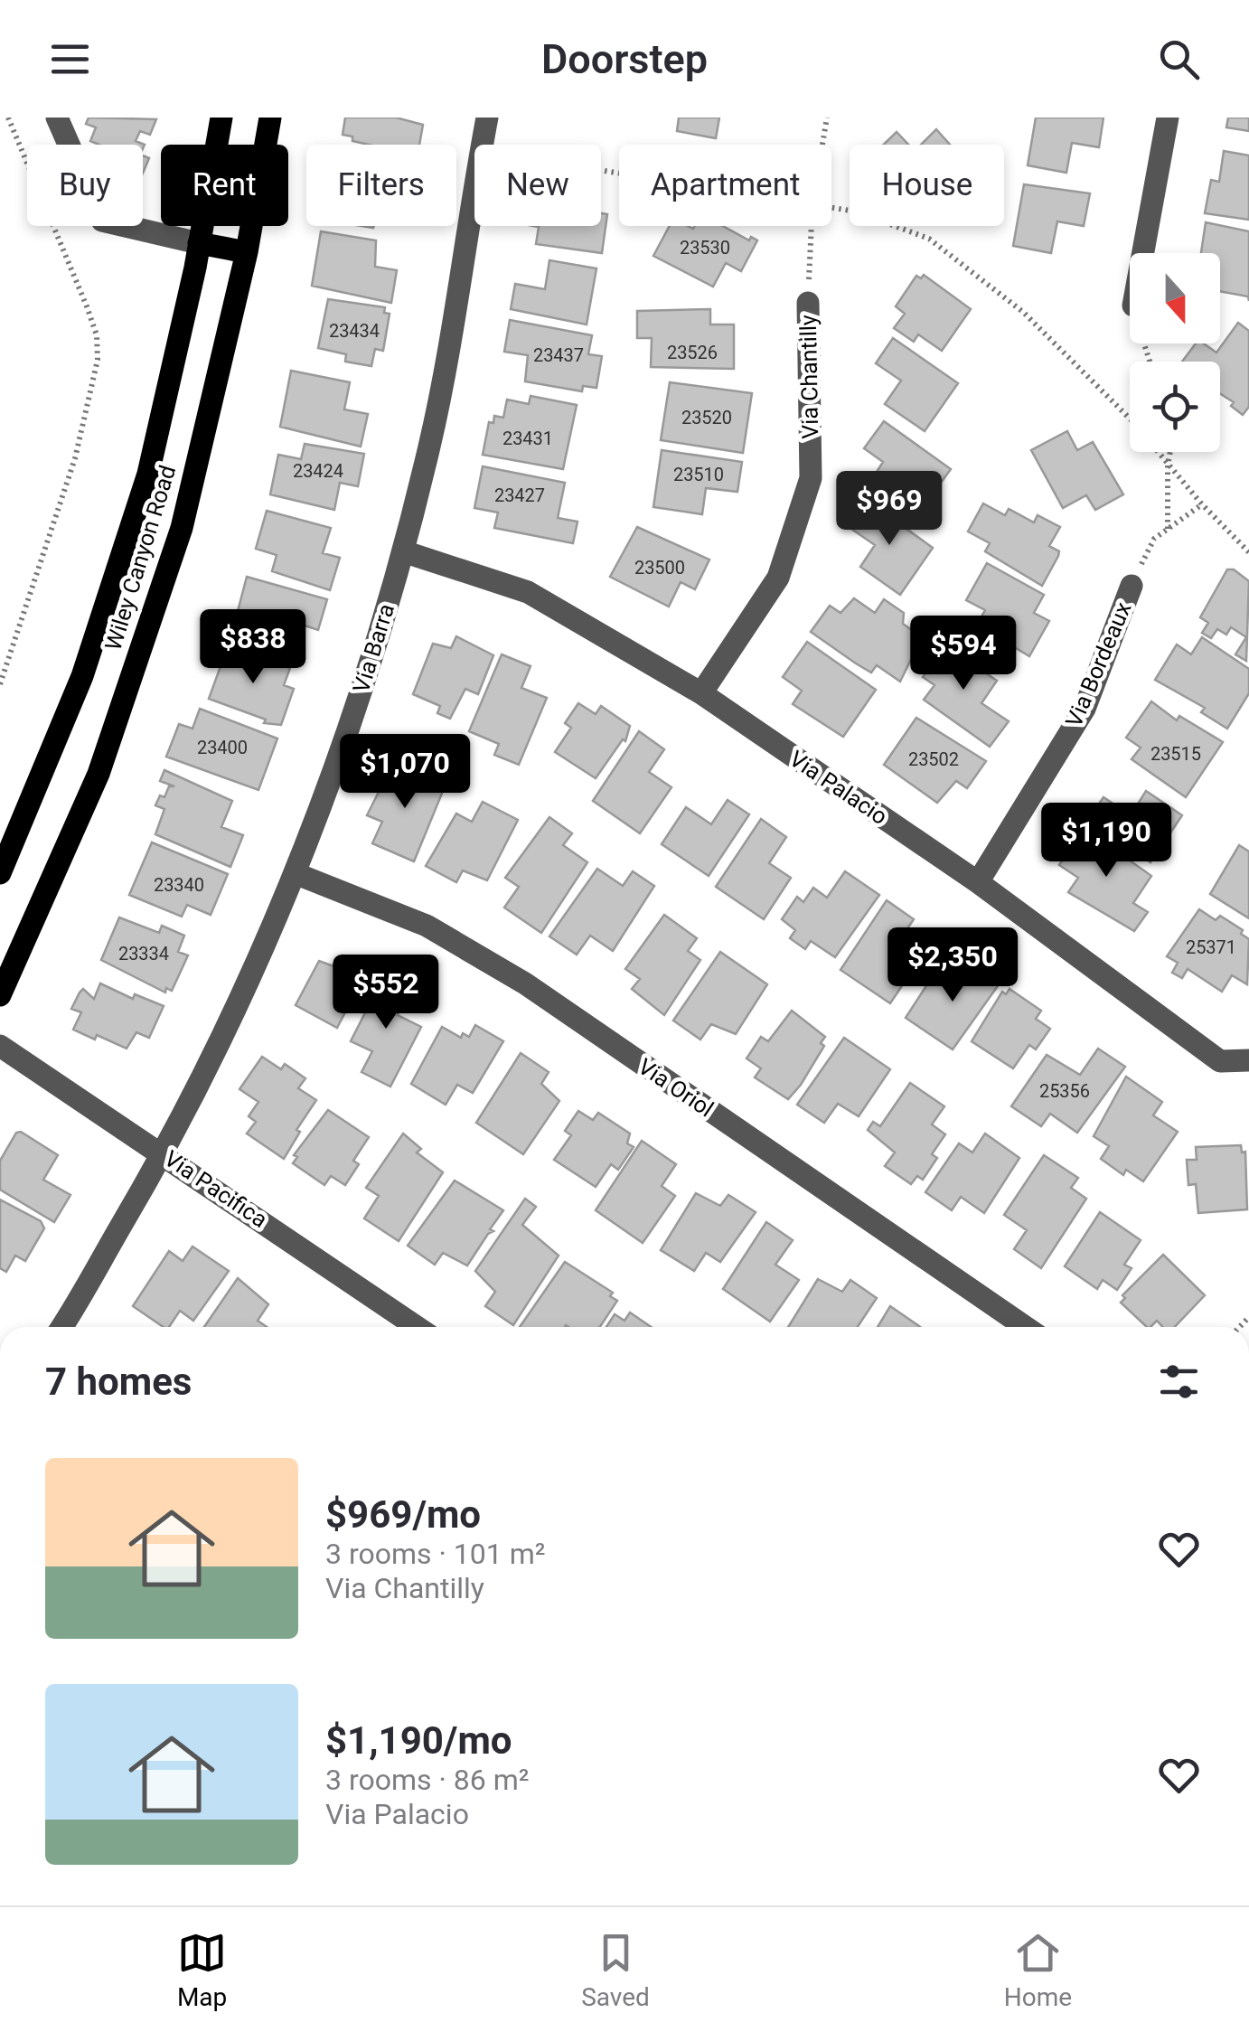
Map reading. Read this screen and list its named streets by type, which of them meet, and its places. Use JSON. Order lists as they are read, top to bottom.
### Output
{
  "streets": {
    "main road": ["Wiley Canyon Road"],
    "street": [
      "Via Chantilly",
      "Via Barra",
      "Via Bordeaux",
      "Via Palacio",
      "Via Oriol",
      "Via Pacifica"
    ]
  },
  "crossings": [
    ["Via Chantilly", "Via Palacio"],
    ["Via Barra", "Via Palacio"],
    ["Via Barra", "Via Oriol"],
    ["Via Barra", "Via Pacifica"],
    ["Via Bordeaux", "Via Palacio"]
  ],
  "house_numbers": [
    "23530",
    "23434",
    "23526",
    "23437",
    "23520",
    "23431",
    "23424",
    "23510",
    "23427",
    "23500",
    "23400",
    "23515",
    "23502",
    "23340",
    "25371",
    "23334",
    "25356"
  ],
  "north": "bottom",
  "page": {
    "header": "Doorstep",
    "chip": [
      "Buy",
      "Rent",
      "Filters",
      "New",
      "Apartment",
      "House"
    ],
    "price": [
      "$969",
      "$838",
      "$594",
      "$1,070",
      "$1,190",
      "$2,350",
      "$552"
    ],
    "heading": "7 homes",
    "list": [
      {
        "name": "$969/mo",
        "note": "3 rooms · 101 m² · Via Chantilly"
      },
      {
        "name": "$1,190/mo",
        "note": "3 rooms · 86 m² · Via Palacio"
      }
    ],
    "tabs": ["Map", "Saved", "Home"]
  }
}
